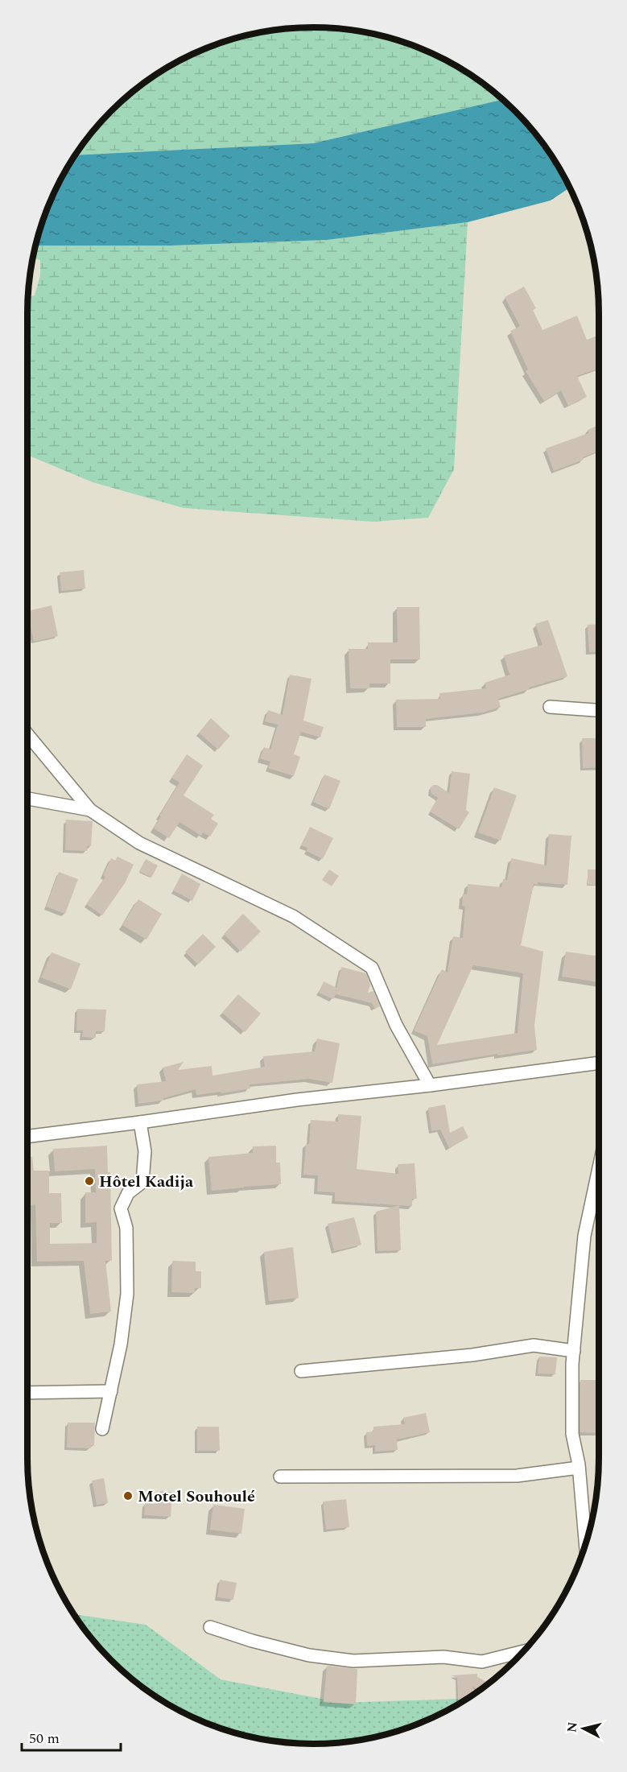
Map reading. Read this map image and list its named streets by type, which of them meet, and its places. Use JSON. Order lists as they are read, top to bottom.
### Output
{
  "places": ["Hôtel Kadija", "Motel Souhoulé"],
  "scale_bar": "50 m",
  "north": "left"
}
